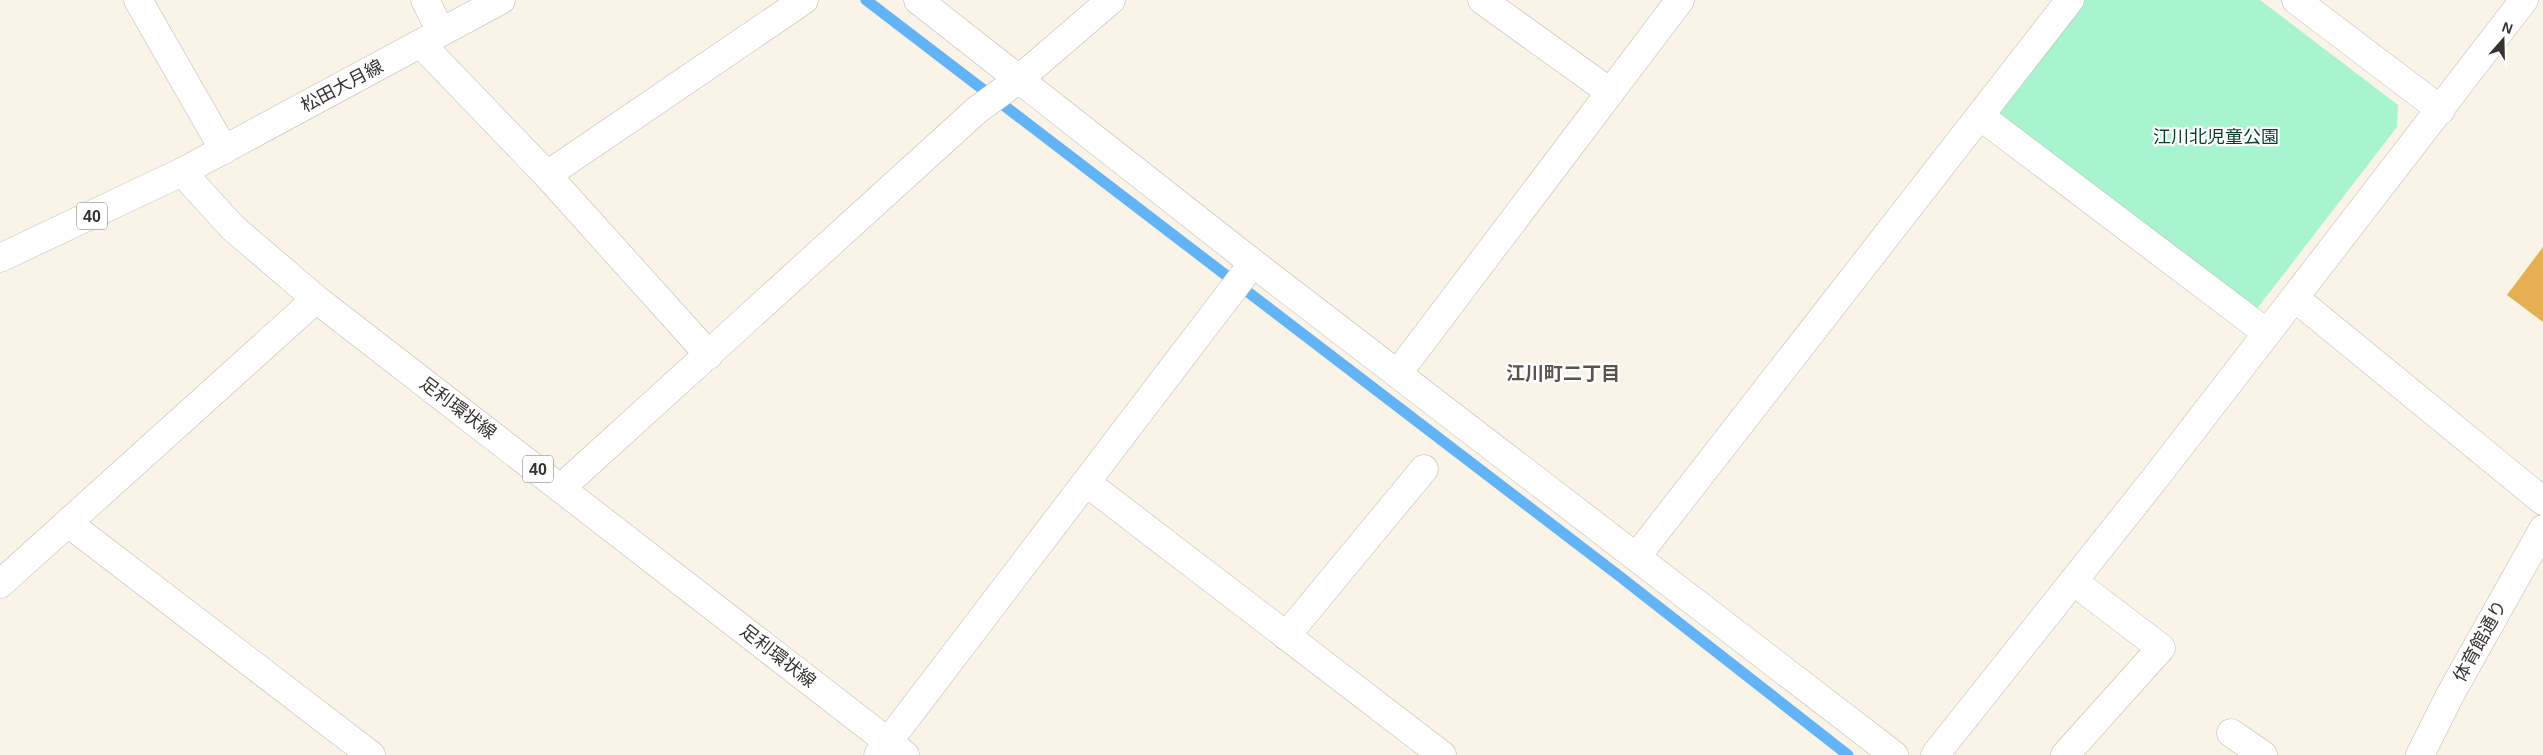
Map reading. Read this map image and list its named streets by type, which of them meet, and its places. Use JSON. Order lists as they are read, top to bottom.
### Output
{
  "streets": {
    "street": [
      "松田大月線",
      "40",
      "足利環状線",
      "体育館通り"
    ]
  },
  "crossings": [
    ["松田大月線", "40"],
    ["松田大月線", "足利環状線"],
    ["40", "足利環状線"]
  ],
  "districts": ["江川町二丁目"],
  "parks": ["江川北児童公園"],
  "north": "top"
}
